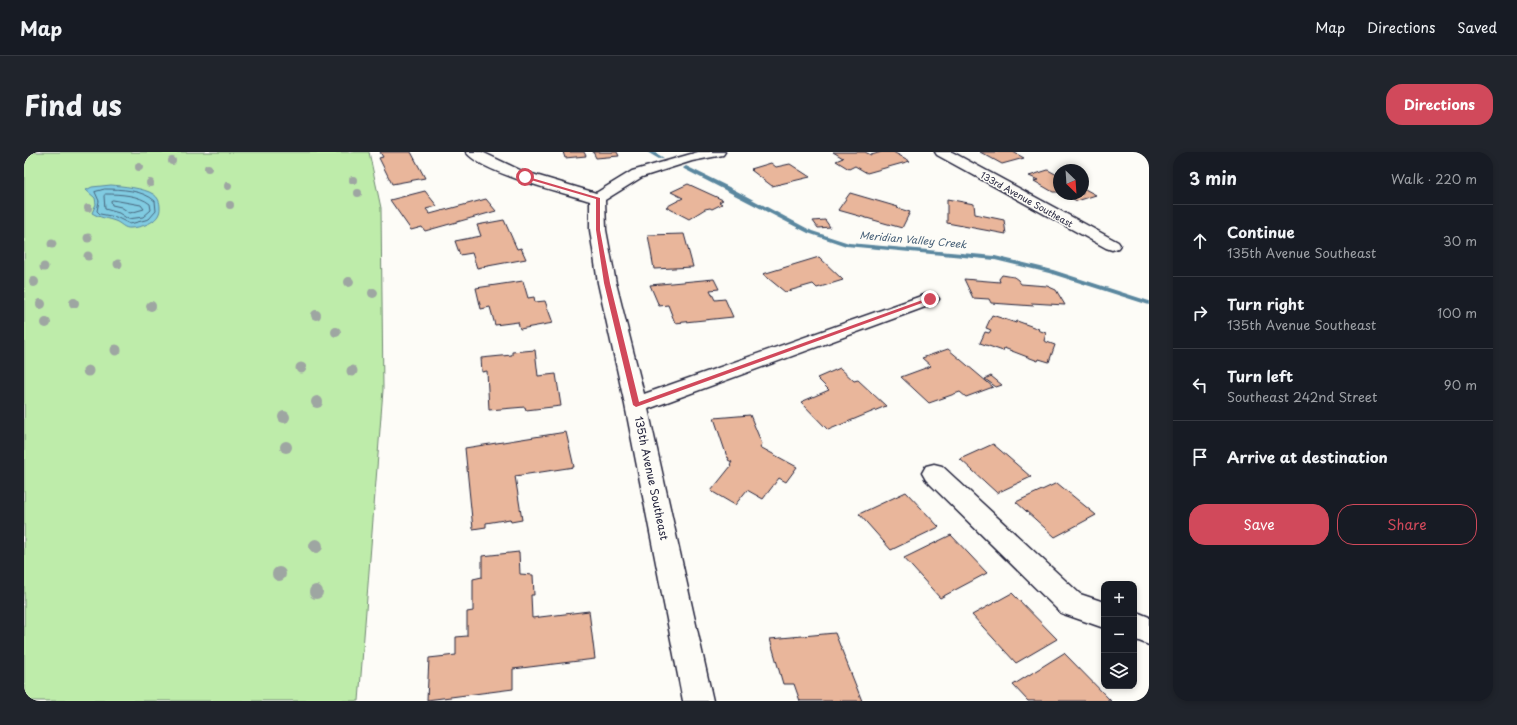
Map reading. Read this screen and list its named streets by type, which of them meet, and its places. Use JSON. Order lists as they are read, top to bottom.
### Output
{
  "streets": {
    "street": ["133rd Avenue Southeast", "135th Avenue Southeast"]
  },
  "water": ["Meridian Valley Creek"],
  "north": "bottom right",
  "page": {
    "header": "Map",
    "nav": ["Map", "Directions", "Saved"],
    "title": "Find us",
    "buttons": [
      "Directions",
      ["Save", "Share"]
    ],
    "heading": ["3 min", "Walk · 220 m"],
    "list": [
      ["Continue", "135th Avenue Southeast", "30 m"],
      ["Turn right", "135th Avenue Southeast", "100 m"],
      ["Turn left", "Southeast 242nd Street", "90 m"],
      "Arrive at destination"
    ],
    "map_buttons": ["+", "−"]
  }
}
